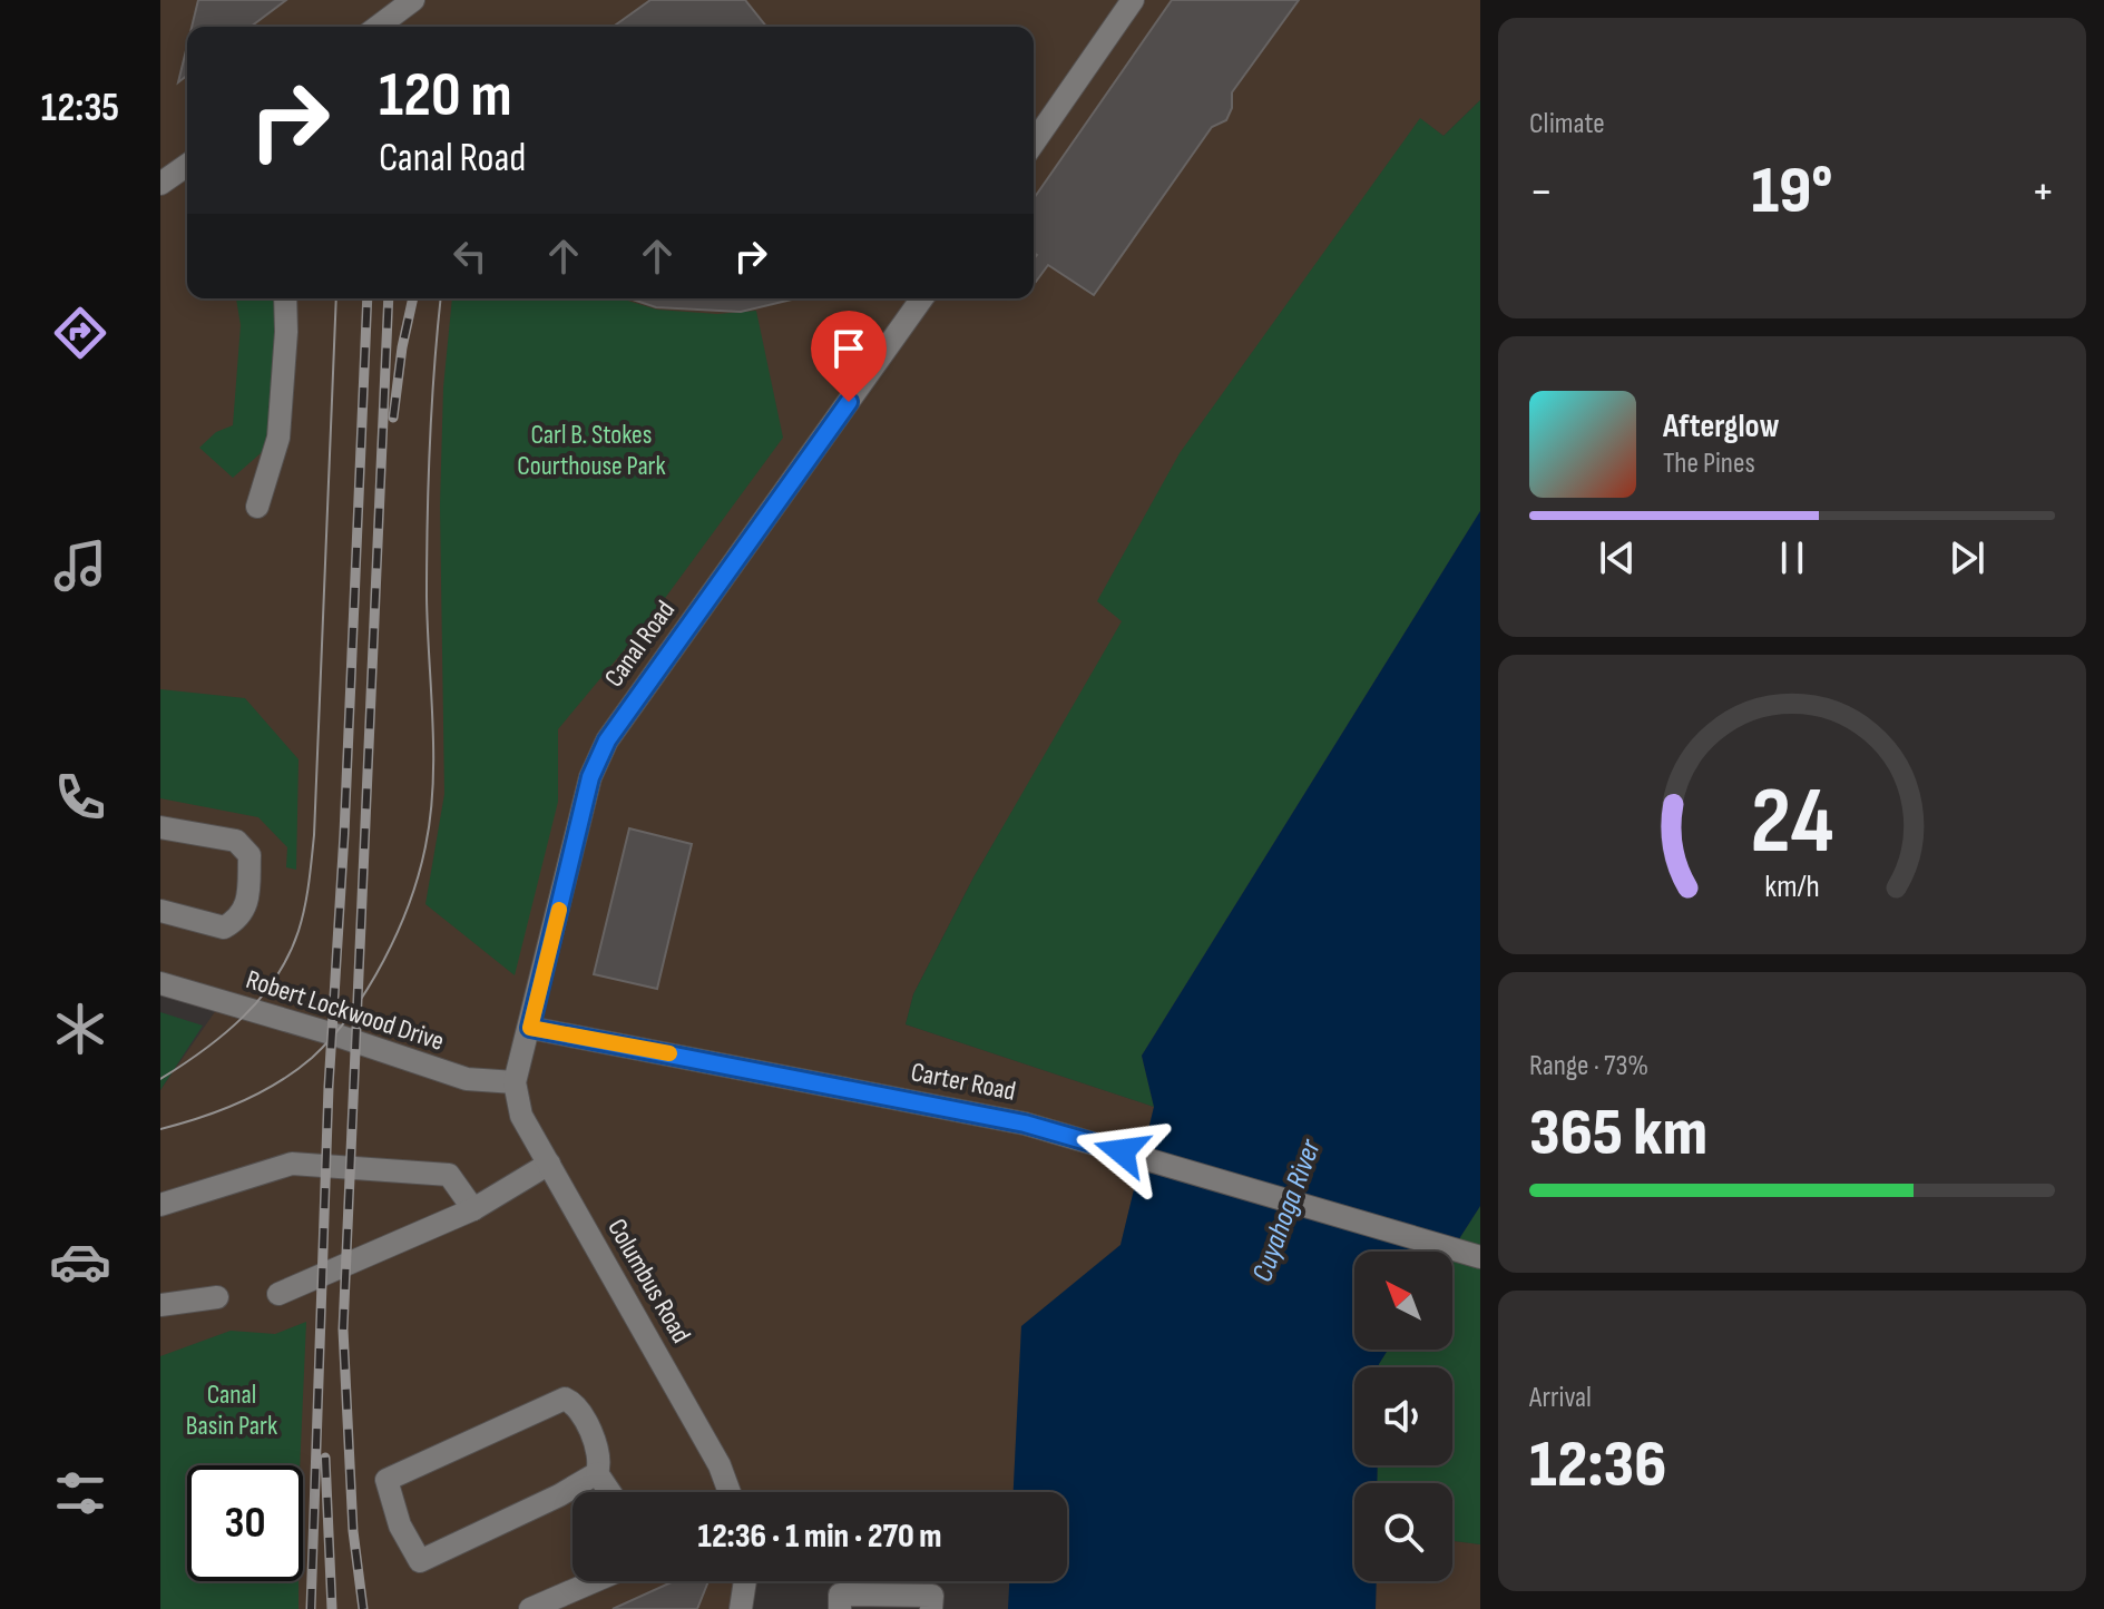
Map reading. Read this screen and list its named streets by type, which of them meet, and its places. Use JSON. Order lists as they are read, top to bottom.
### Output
{
  "streets": {
    "street": [
      "Canal Road",
      "Robert Lockwood Drive",
      "Carter Road",
      "Columbus Road"
    ]
  },
  "crossings": [
    ["Canal Road", "Robert Lockwood Drive"],
    ["Canal Road", "Carter Road"],
    ["Canal Road", "Columbus Road"],
    ["Robert Lockwood Drive", "Columbus Road"]
  ],
  "water": ["Cuyahoga River"],
  "parks": ["Carl B. Stokes Courthouse Park", "Canal Basin Park"],
  "north": "top left",
  "page": {
    "tabs": "12:35",
    "tile": [
      "Climate",
      ["Range · 73%", "365 km"],
      ["Arrival", "12:36"]
    ],
    "turn": ["120 m", "Canal Road"],
    "heat": ["−", "19°", "+"],
    "song": ["Afterglow", "The Pines"],
    "limit": "30",
    "trip": "12:36 · 1 min · 270 m",
    "gauge": ["24", "km/h"]
  }
}
